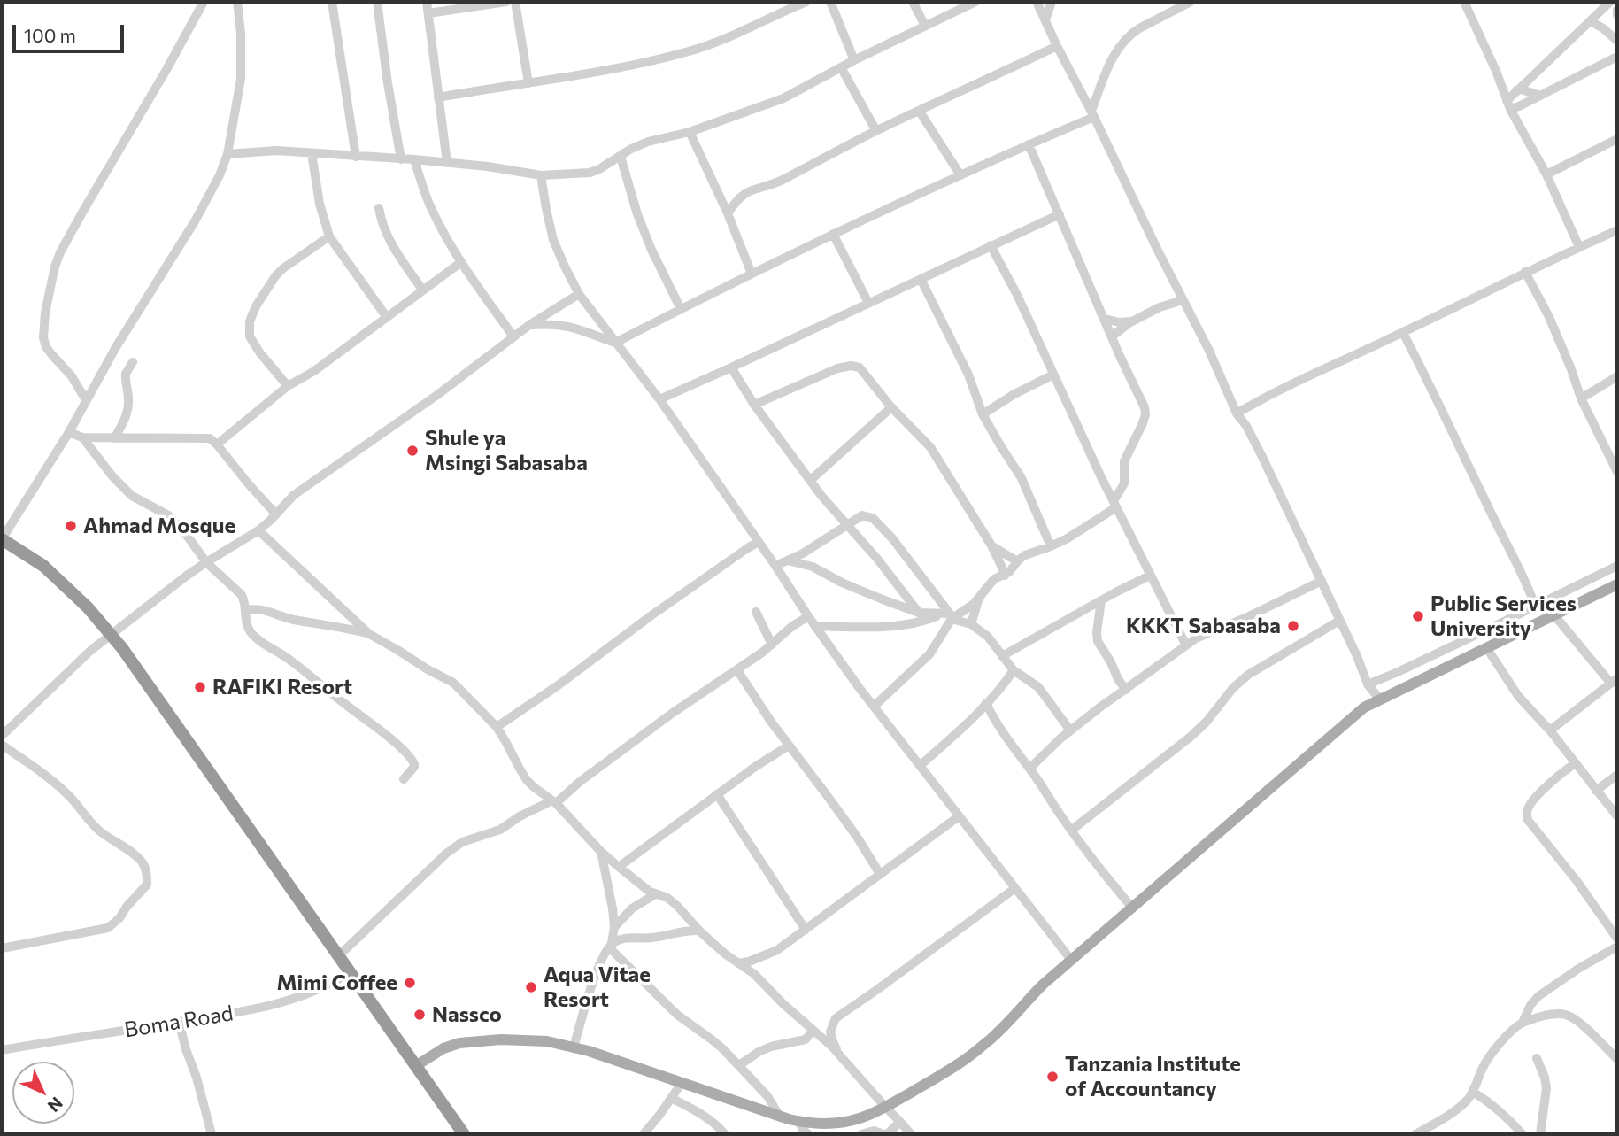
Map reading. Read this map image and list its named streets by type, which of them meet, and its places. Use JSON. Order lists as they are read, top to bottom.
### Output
{
  "streets": {
    "street": ["Boma Road"]
  },
  "places": [
    "Shule ya Msingi Sabasaba",
    "Ahmad Mosque",
    "Public Services University",
    "KKKT Sabasaba",
    "RAFIKI Resort",
    "Mimi Coffee",
    "Aqua Vitae Resort",
    "Nassco",
    "Tanzania Institute of Accountancy"
  ],
  "scale_bar": "100 m",
  "north": "bottom right"
}
